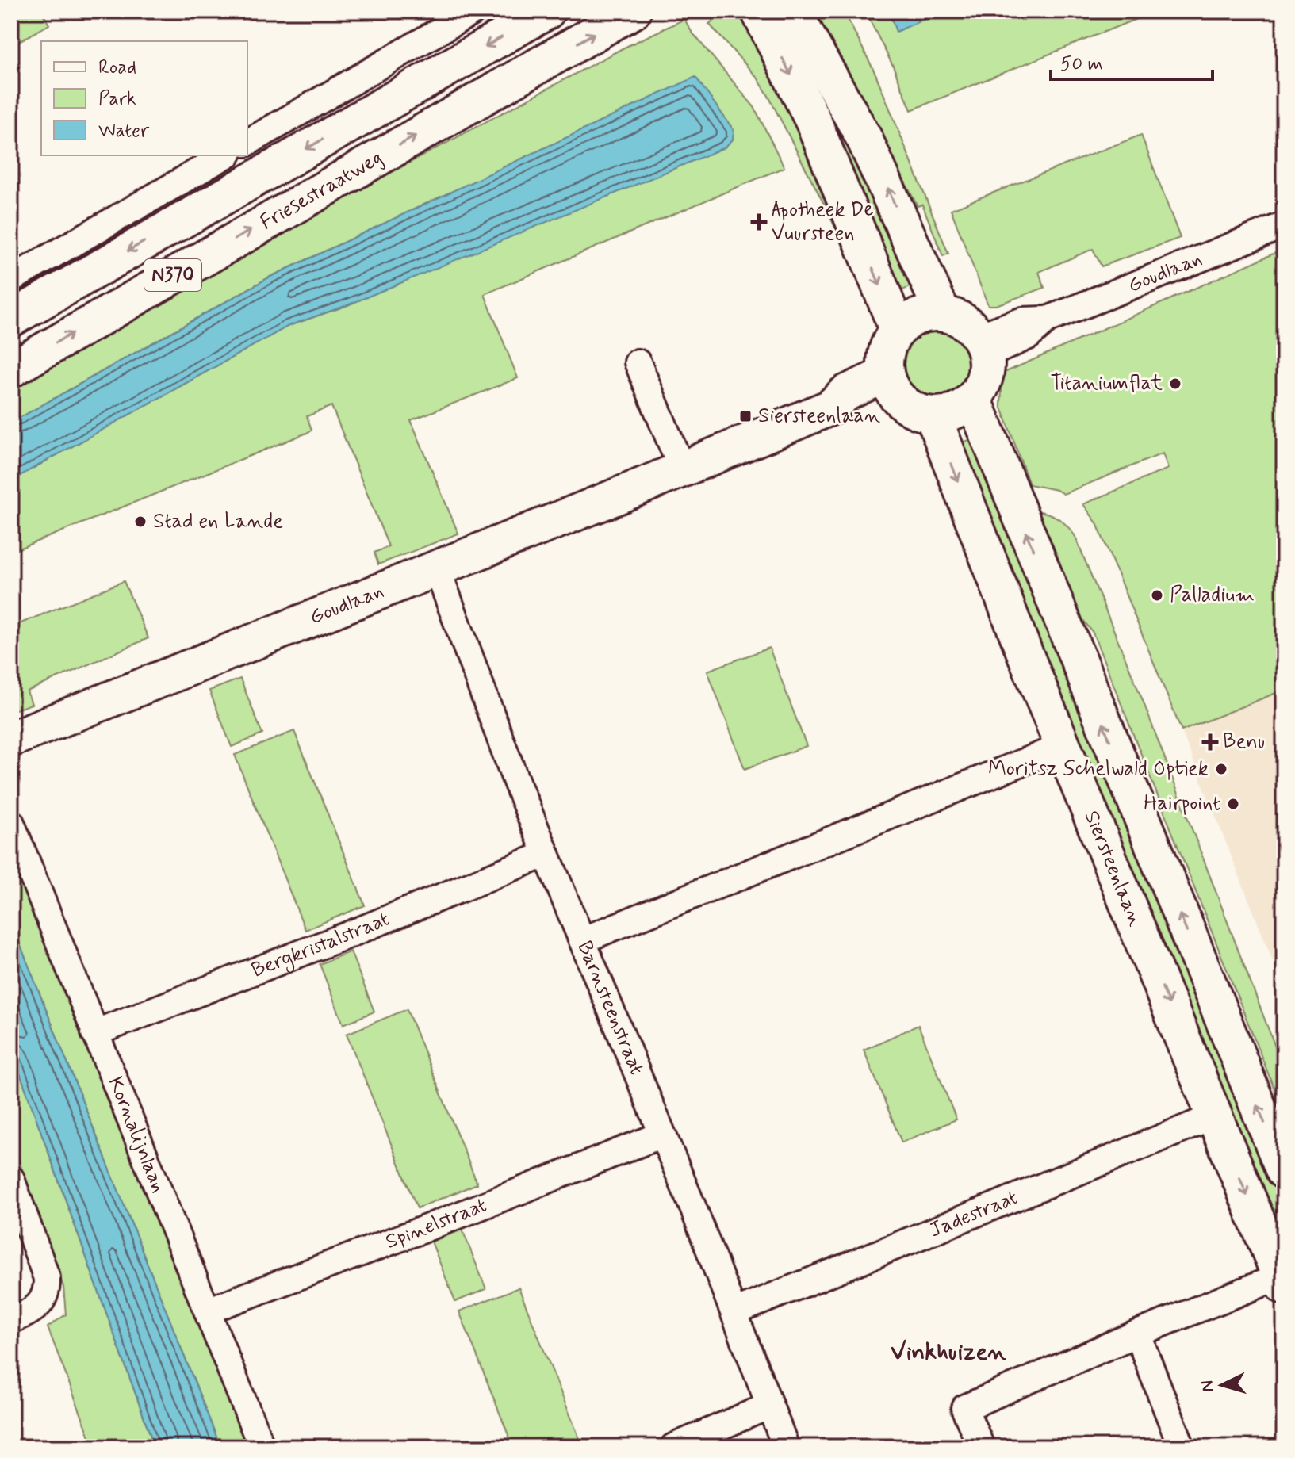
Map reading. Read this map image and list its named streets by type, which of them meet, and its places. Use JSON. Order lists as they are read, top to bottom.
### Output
{
  "streets": {
    "main road": [
      "Friesestraatweg",
      "Goudlaan",
      "N370",
      "Siersteenlaan"
    ],
    "street": [
      "Bergkristalstraat",
      "Barnsteenstraat",
      "Kornalijnlaan",
      "Jadestraat",
      "Spinelstraat"
    ]
  },
  "crossings": [
    ["Goudlaan", "Siersteenlaan"],
    ["Goudlaan", "Barnsteenstraat"],
    ["Siersteenlaan", "Jadestraat"],
    ["Bergkristalstraat", "Barnsteenstraat"],
    ["Bergkristalstraat", "Kornalijnlaan"],
    ["Barnsteenstraat", "Jadestraat"],
    ["Barnsteenstraat", "Spinelstraat"],
    ["Kornalijnlaan", "Spinelstraat"]
  ],
  "districts": ["Vinkhuizen"],
  "places": {
    "health": ["Apotheek De Vuursteen", "Benu"],
    "other": [
      "Titaniumflat",
      "Stad en Lande",
      "Palladium",
      "Moritsz Schelwald Optiek",
      "Hairpoint"
    ],
    "transit": ["Siersteenlaan"]
  },
  "legend": ["Road", "Park", "Water"],
  "scale_bar": "50 m",
  "north": "left"
}
